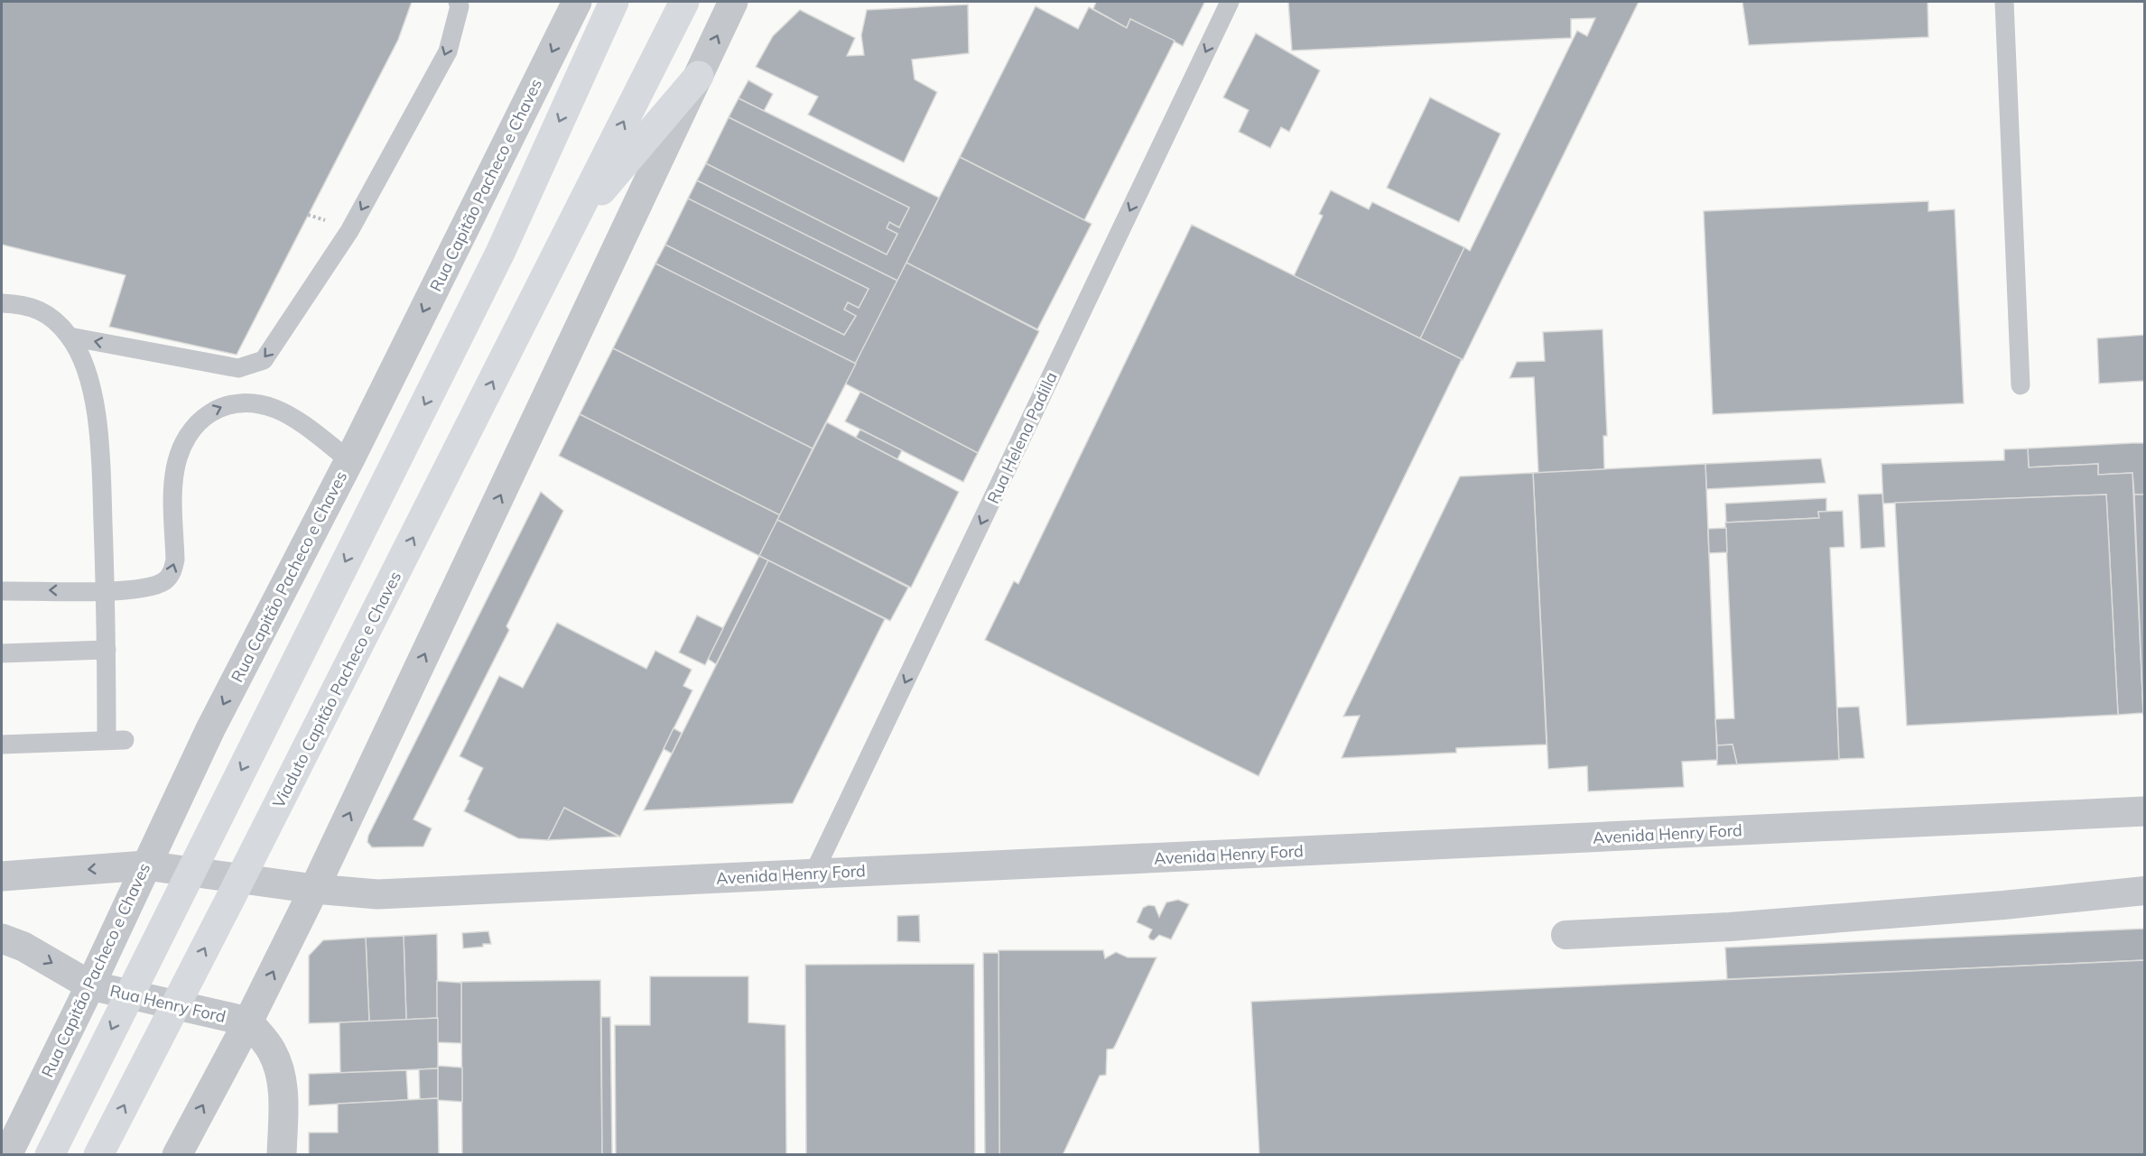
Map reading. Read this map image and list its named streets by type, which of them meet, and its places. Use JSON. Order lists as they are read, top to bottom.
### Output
{
  "streets": {
    "main road": ["Viaduto Capitão Pacheco e Chaves"],
    "street": ["Rua Capitão Pacheco e Chaves", "Avenida Henry Ford", "Rua Henry Ford"],
    "lane": ["Rua Helena Padilla"]
  },
  "crossings": [
    ["Rua Capitão Pacheco e Chaves", "Rua Henry Ford"],
    ["Rua Helena Padilla", "Avenida Henry Ford"]
  ],
  "one_way": ["Rua Helena Padilla", "Rua Henry Ford"]
}
